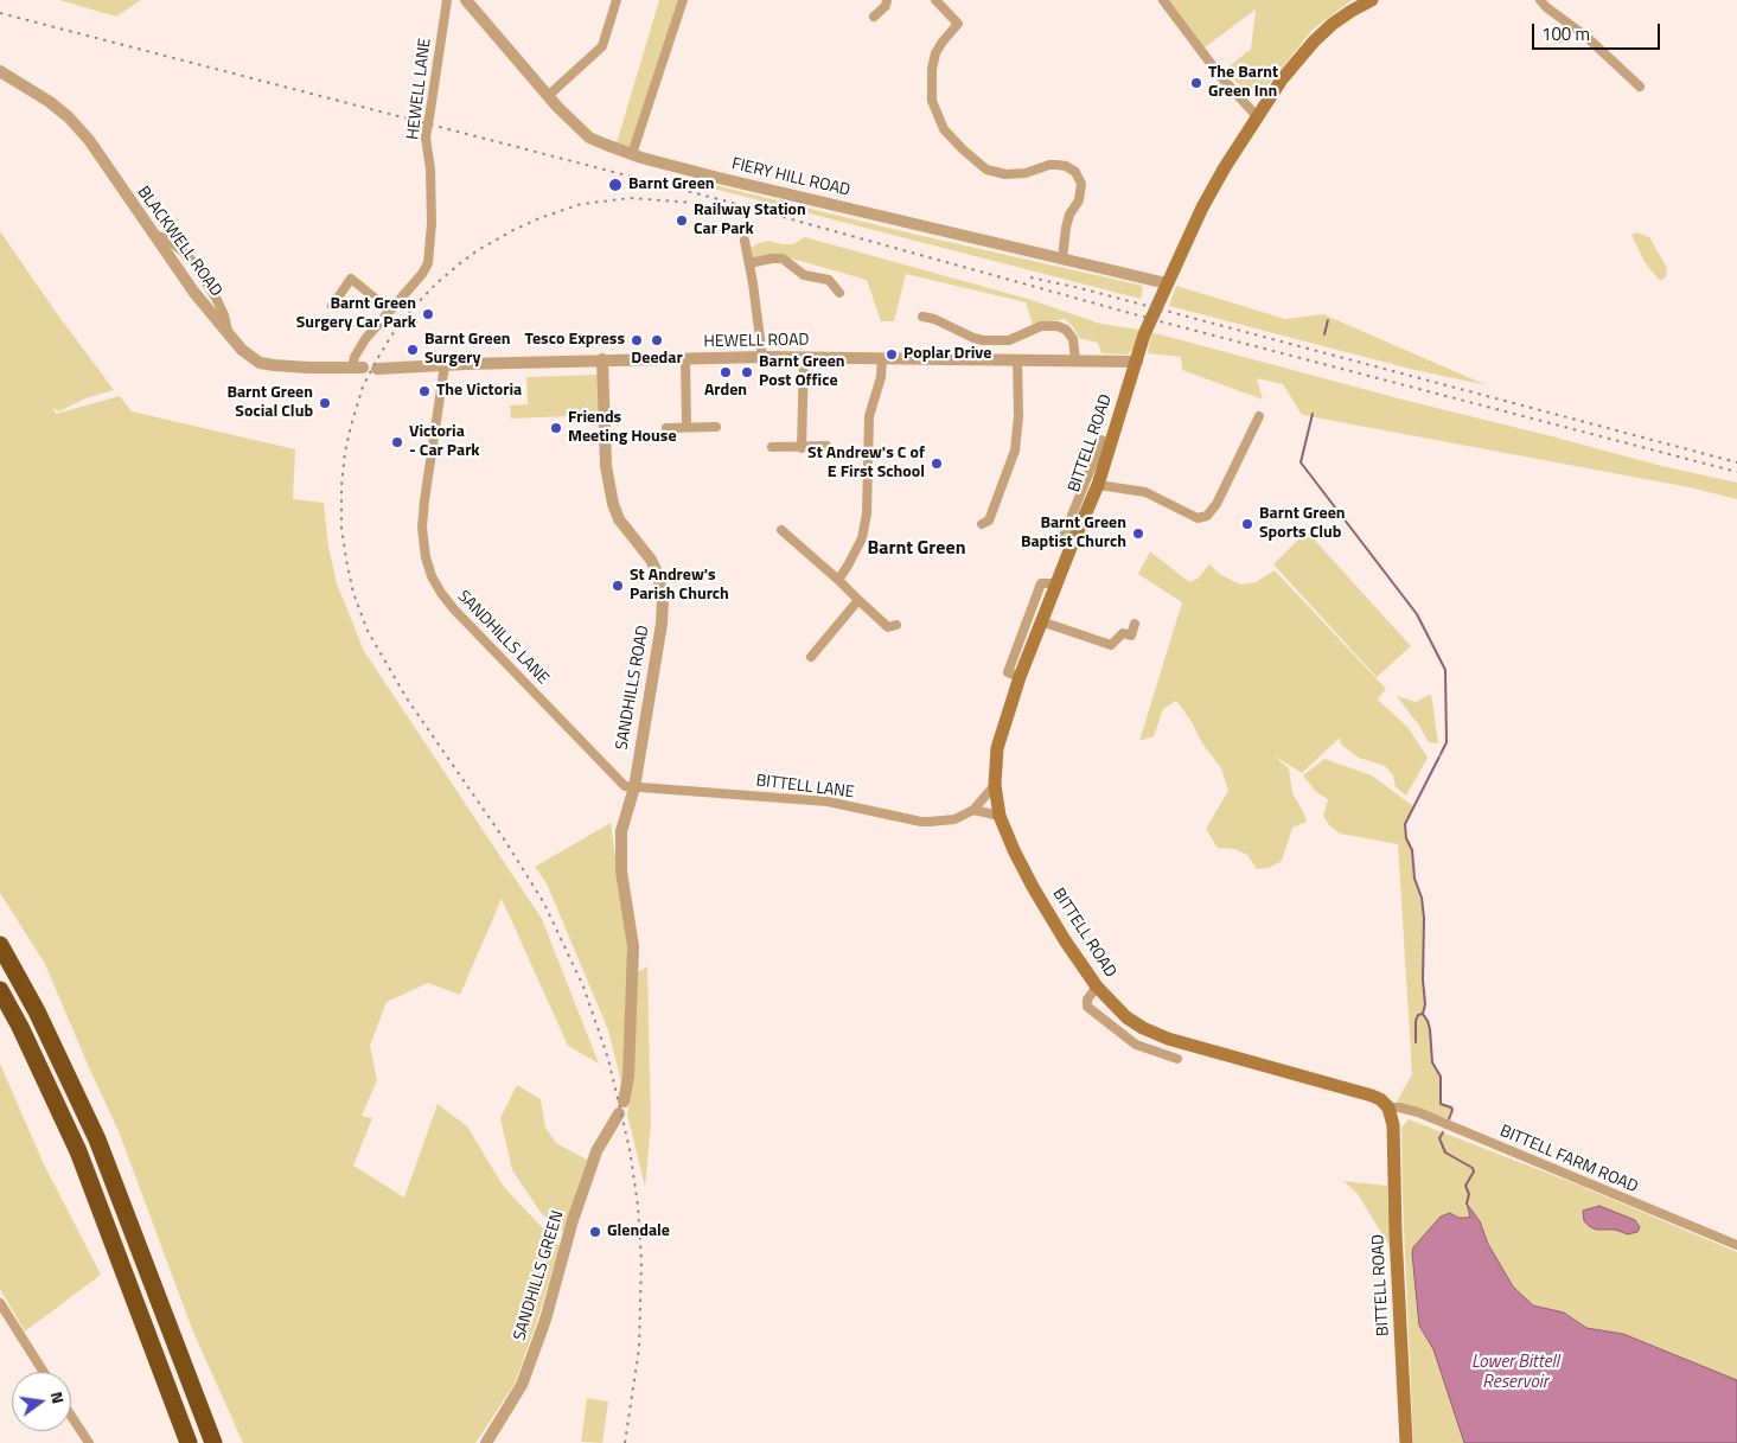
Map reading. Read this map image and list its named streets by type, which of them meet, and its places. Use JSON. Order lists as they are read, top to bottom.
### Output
{
  "streets": {
    "main road": ["BITTELL ROAD"],
    "street": [
      "HEWELL LANE",
      "FIERY HILL ROAD",
      "BLACKWELL ROAD",
      "HEWELL ROAD",
      "SANDHILLS LANE",
      "SANDHILLS ROAD",
      "BITTELL LANE",
      "BITTELL FARM ROAD",
      "SANDHILLS GREEN"
    ]
  },
  "crossings": [
    ["HEWELL LANE", "BLACKWELL ROAD"],
    ["FIERY HILL ROAD", "BITTELL ROAD"],
    ["HEWELL ROAD", "BITTELL ROAD"],
    ["HEWELL ROAD", "SANDHILLS LANE"],
    ["HEWELL ROAD", "SANDHILLS ROAD"],
    ["BITTELL ROAD", "BITTELL LANE"],
    ["BITTELL ROAD", "BITTELL FARM ROAD"],
    ["SANDHILLS LANE", "SANDHILLS ROAD"],
    ["SANDHILLS LANE", "BITTELL LANE"],
    ["SANDHILLS ROAD", "BITTELL LANE"]
  ],
  "districts": ["Barnt Green"],
  "water": ["Lower Bittell Reservoir"],
  "places": [
    "The Barnt Green Inn",
    "Barnt Green",
    "Railway Station Car Park",
    "Barnt Green Surgery Car Park",
    "Tesco Express",
    "Deedar",
    "Barnt Green Surgery",
    "Poplar Drive",
    "Arden",
    "Barnt Green Post Office",
    "The Victoria",
    "Barnt Green Social Club",
    "Friends Meeting House",
    "Victoria - Car Park",
    "St Andrew's C of E First School",
    "Barnt Green Sports Club",
    "Barnt Green Baptist Church",
    "St Andrew's Parish Church",
    "Glendale"
  ],
  "scale_bar": "100 m",
  "north": "right"
}
